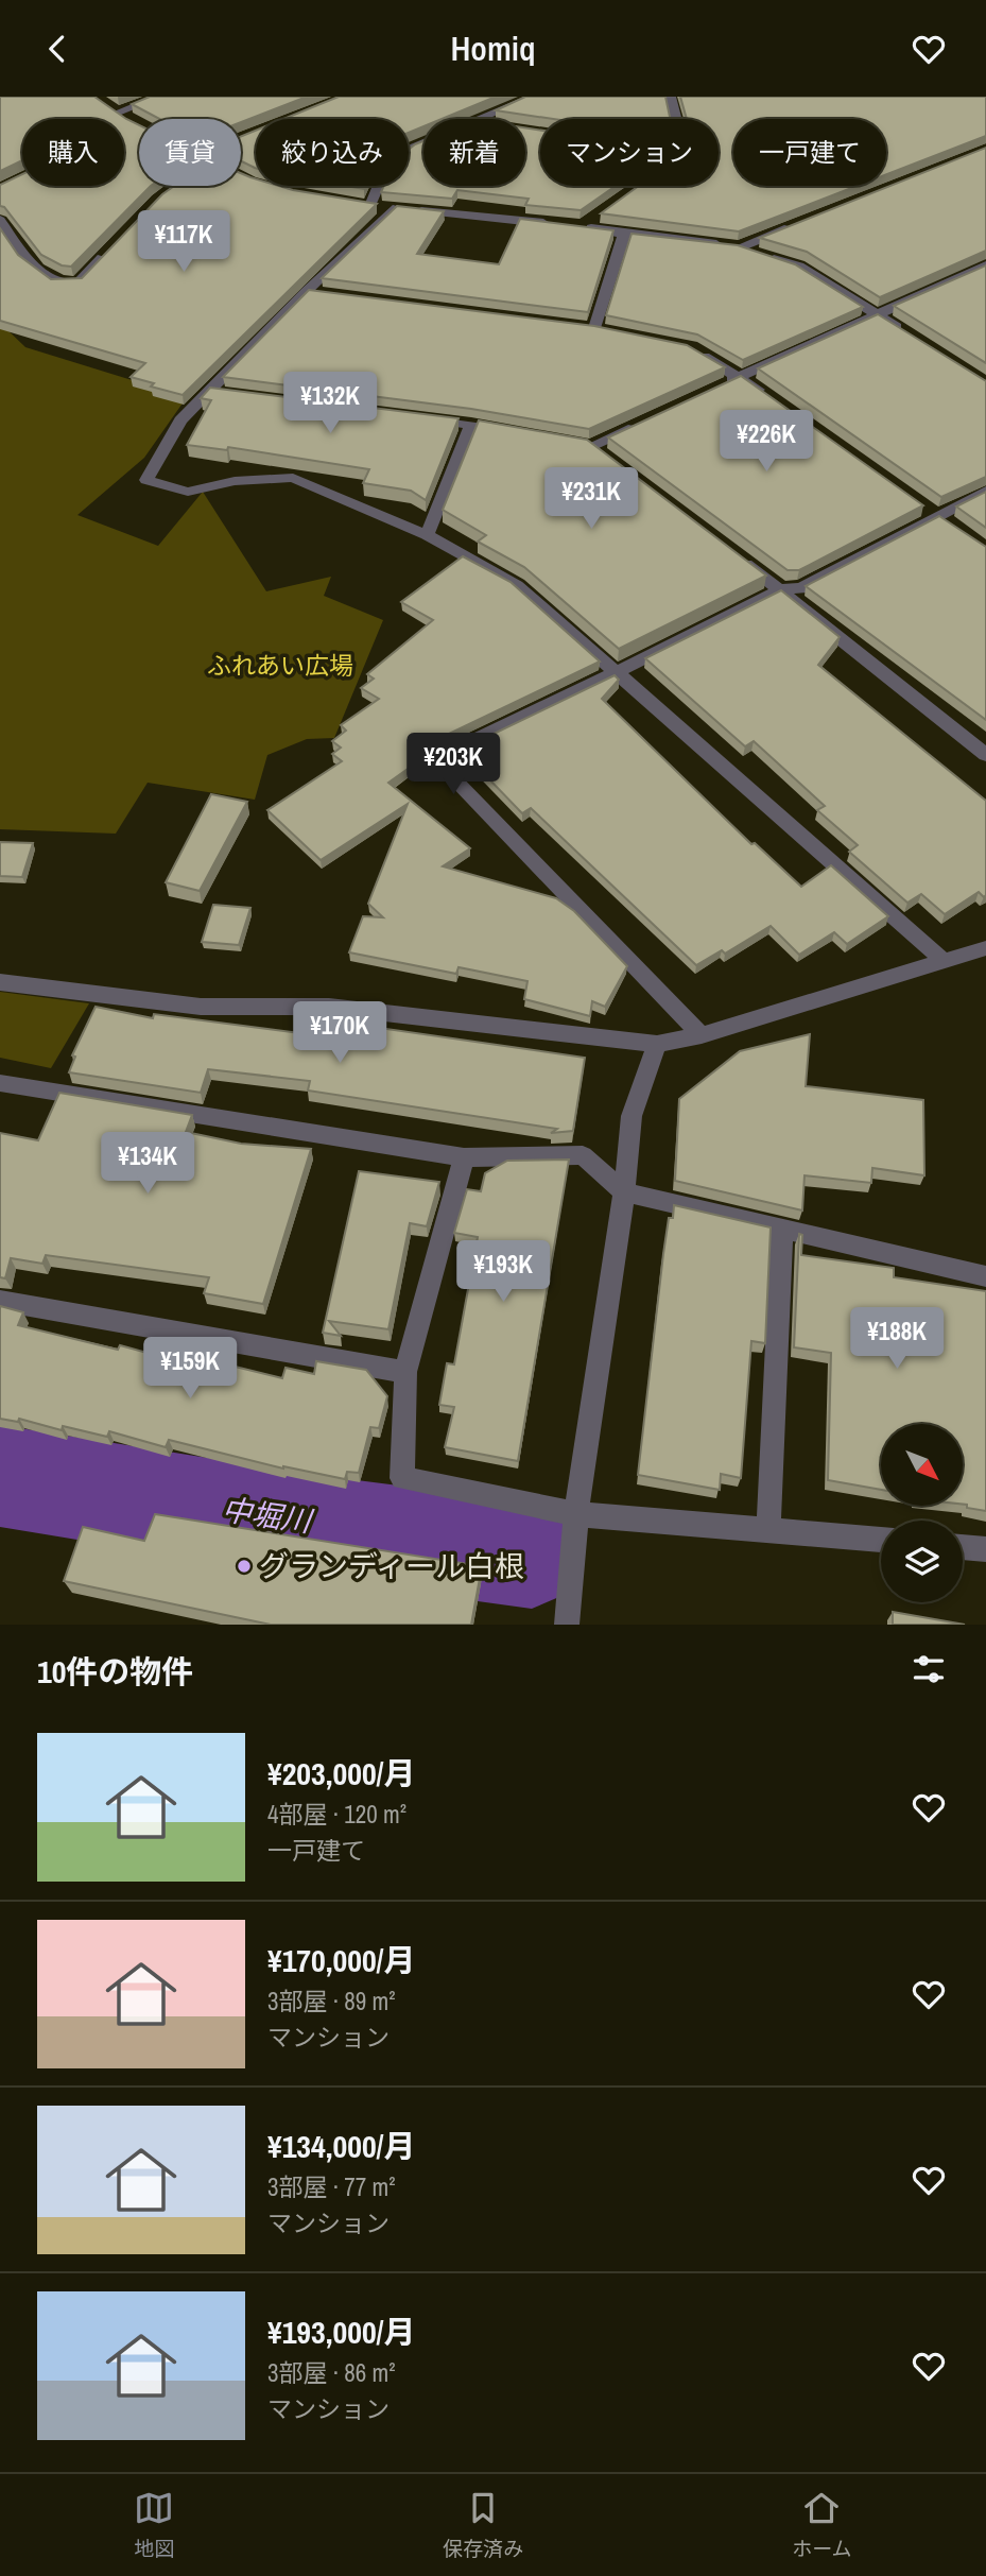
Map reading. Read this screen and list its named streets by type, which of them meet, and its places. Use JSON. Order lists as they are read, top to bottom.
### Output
{
  "water": ["中堀川"],
  "parks": ["ふれあい広場"],
  "places": ["グランディール白根"],
  "north": "bottom right",
  "page": {
    "header": "Homiq",
    "chip": [
      "購入",
      "賃貸",
      "絞り込み",
      "新着",
      "マンション",
      "一戸建て"
    ],
    "price": [
      "¥117K",
      "¥132K",
      "¥226K",
      "¥231K",
      "¥203K",
      "¥170K",
      "¥134K",
      "¥193K",
      "¥188K",
      "¥159K"
    ],
    "heading": "10件の物件",
    "list": [
      {
        "name": "¥203,000/月",
        "note": "4部屋 · 120 m² · 一戸建て"
      },
      {
        "name": "¥170,000/月",
        "note": "3部屋 · 89 m² · マンション"
      },
      {
        "name": "¥134,000/月",
        "note": "3部屋 · 77 m² · マンション"
      },
      {
        "name": "¥193,000/月",
        "note": "3部屋 · 86 m² · マンション"
      }
    ],
    "tabs": ["地図", "保存済み", "ホーム"]
  }
}
